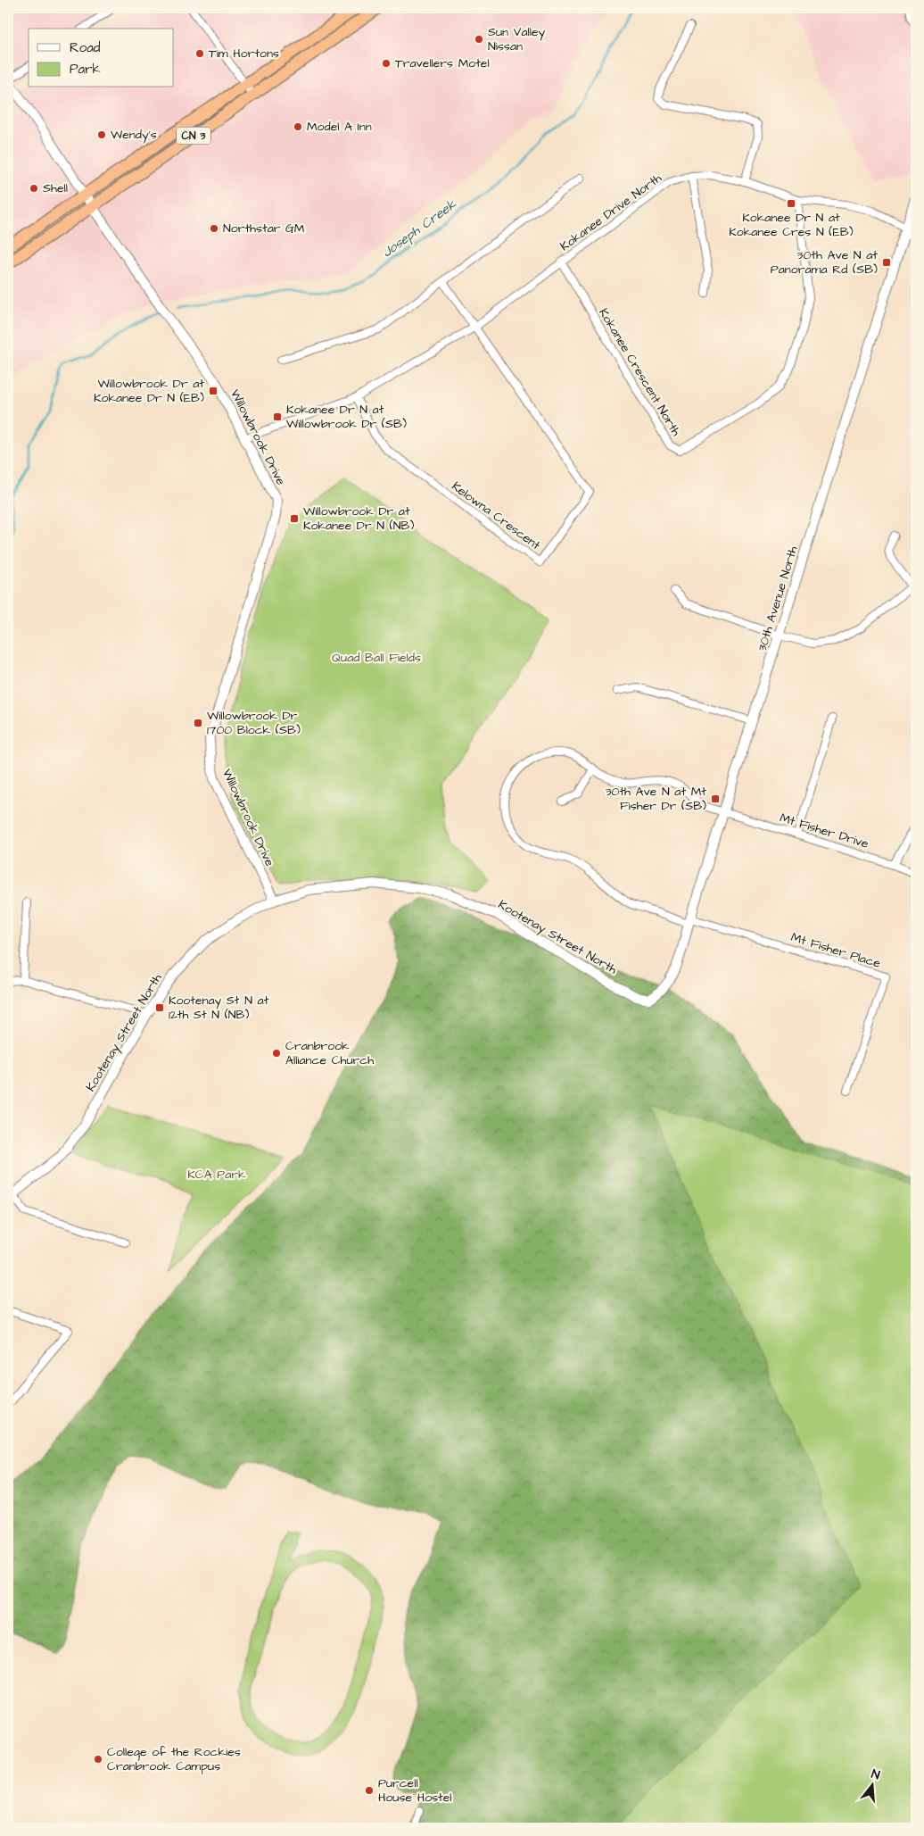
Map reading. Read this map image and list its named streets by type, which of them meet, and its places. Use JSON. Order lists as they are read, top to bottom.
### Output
{
  "streets": {
    "highway": ["CN 3"],
    "street": [
      "Kokanee Drive North",
      "Kokanee Crescent North",
      "Willowbrook Drive",
      "Kelowna Crescent",
      "30th Avenue North",
      "Mt Fisher Drive",
      "Kootenay Street North",
      "Mt Fisher Place"
    ]
  },
  "crossings": [
    ["CN 3", "Willowbrook Drive"],
    ["Kokanee Drive North", "Kokanee Crescent North"],
    ["Kokanee Drive North", "Willowbrook Drive"],
    ["Kokanee Drive North", "Kelowna Crescent"],
    ["Kokanee Drive North", "30th Avenue North"],
    ["Willowbrook Drive", "Kootenay Street North"],
    ["30th Avenue North", "Mt Fisher Drive"],
    ["30th Avenue North", "Kootenay Street North"],
    ["30th Avenue North", "Mt Fisher Place"],
    ["Mt Fisher Drive", "Mt Fisher Place"]
  ],
  "water": ["Joseph Creek"],
  "parks": ["Quad Ball Fields", "KCA Park"],
  "places": {
    "other": [
      "Sun Valley Nissan",
      "Tim Hortons",
      "Travellers Motel",
      "Model A Inn",
      "Wendy's",
      "Shell",
      "Northstar GM",
      "Cranbrook Alliance Church",
      "College of the Rockies Cranbrook Campus",
      "Purcell House Hostel"
    ],
    "transit": [
      "Kokanee Dr N at Kokanee Cres N (EB)",
      "30th Ave N at Panorama Rd (SB)",
      "Willowbrook Dr at Kokanee Dr N (EB)",
      "Kokanee Dr N at Willowbrook Dr (SB)",
      "Willowbrook Dr at Kokanee Dr N (NB)",
      "Willowbrook Dr 1700 Block (SB)",
      "30th Ave N at Mt Fisher Dr (SB)",
      "Kootenay St N at 12th St N (NB)"
    ]
  },
  "legend": ["Road", "Park"],
  "north": "top"
}
